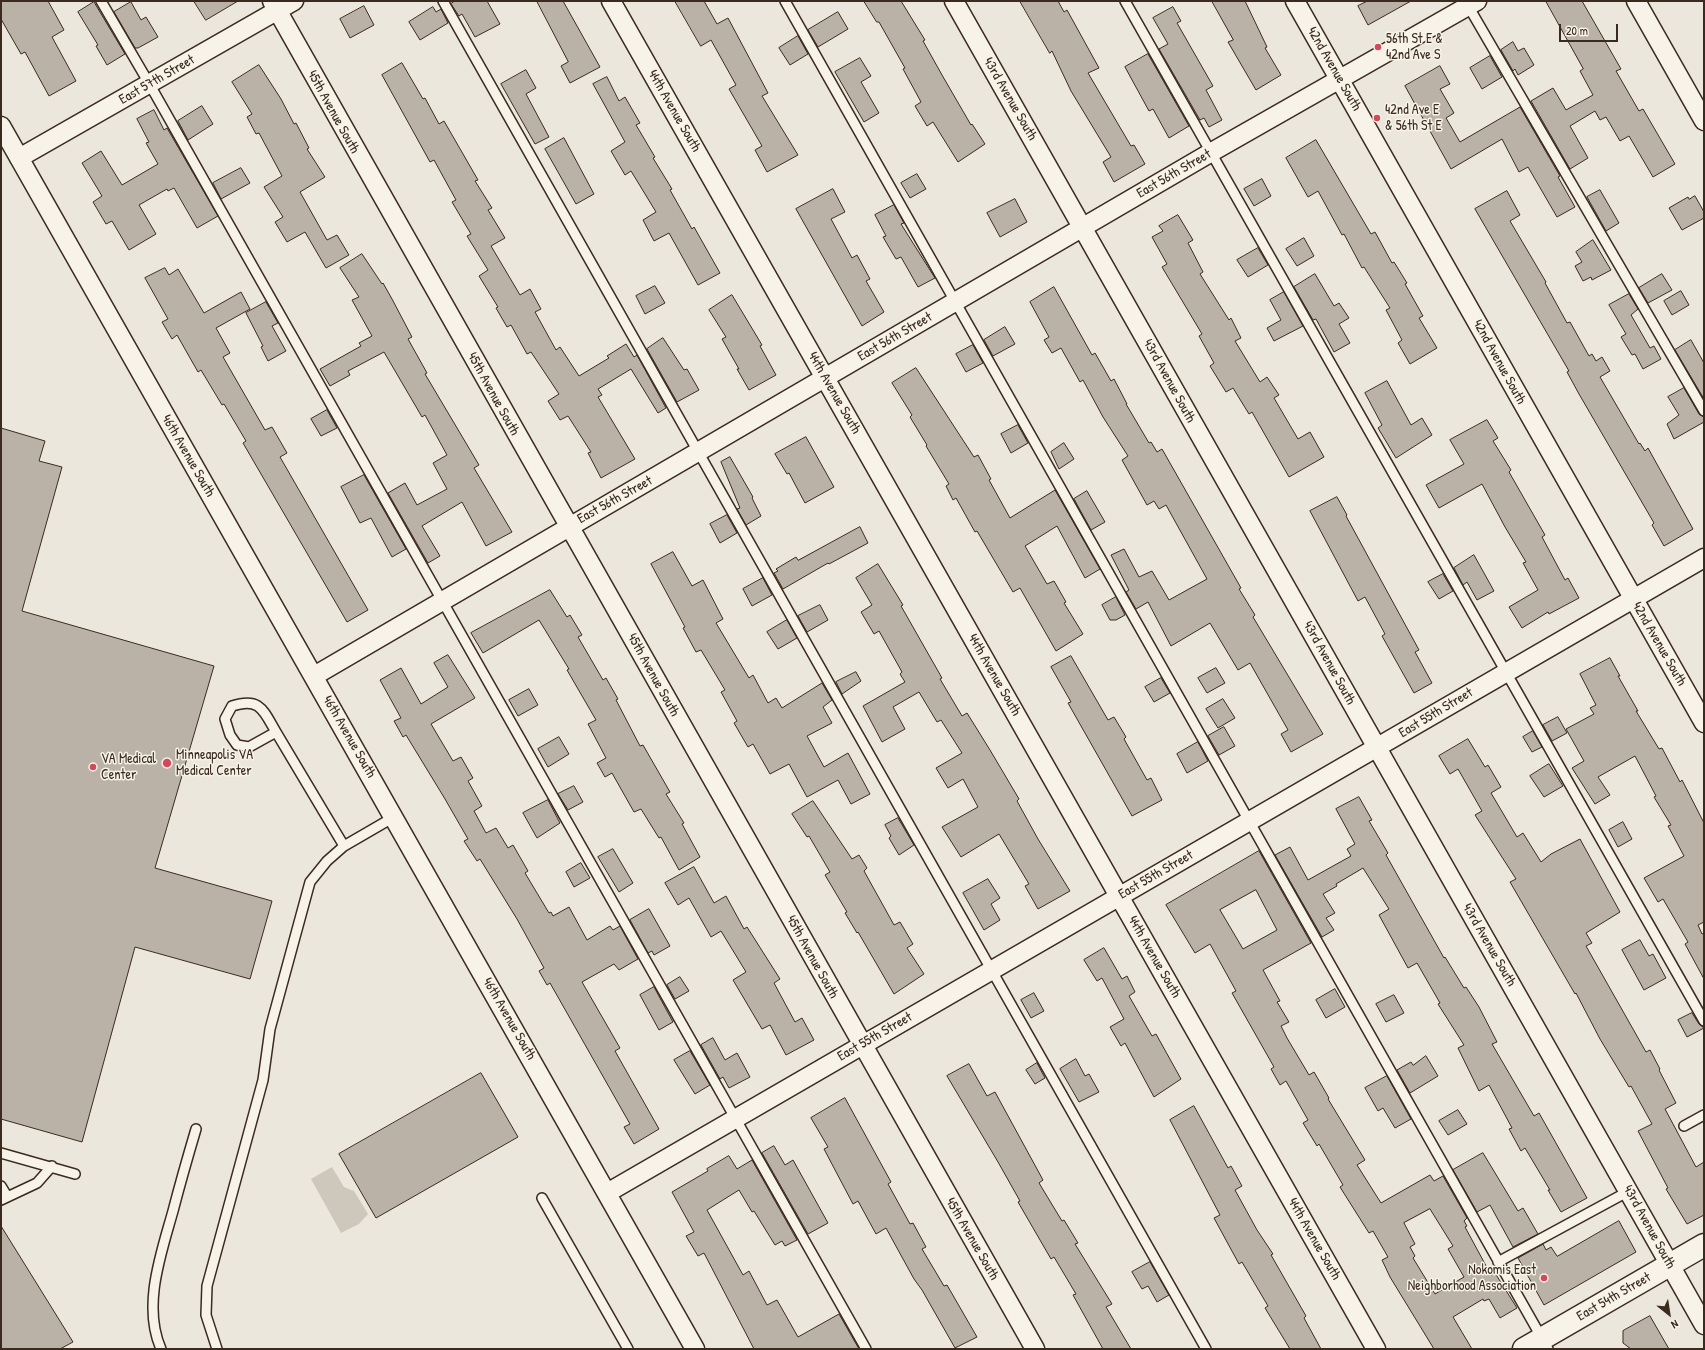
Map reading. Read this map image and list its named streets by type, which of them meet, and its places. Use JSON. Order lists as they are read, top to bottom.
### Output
{
  "streets": {
    "street": [
      "42nd Avenue South",
      "East 57th Street",
      "43rd Avenue South",
      "44th Avenue South",
      "45th Avenue South",
      "East 56th Street",
      "46th Avenue South",
      "East 55th Street",
      "East 54th Street"
    ]
  },
  "crossings": [
    ["42nd Avenue South", "East 56th Street"],
    ["42nd Avenue South", "East 55th Street"],
    ["East 57th Street", "45th Avenue South"],
    ["East 57th Street", "46th Avenue South"],
    ["43rd Avenue South", "East 56th Street"],
    ["43rd Avenue South", "East 55th Street"],
    ["43rd Avenue South", "East 54th Street"],
    ["44th Avenue South", "East 56th Street"],
    ["44th Avenue South", "East 55th Street"],
    ["45th Avenue South", "East 56th Street"],
    ["45th Avenue South", "East 55th Street"],
    ["East 56th Street", "46th Avenue South"],
    ["46th Avenue South", "East 55th Street"]
  ],
  "places": [
    "56th St E & 42nd Ave S",
    "42nd Ave E & 56th St E",
    "Minneapolis VA Medical Center",
    "VA Medical Center",
    "Nokomis East Neighborhood Association"
  ],
  "scale_bar": "20 m",
  "north": "bottom right"
}
